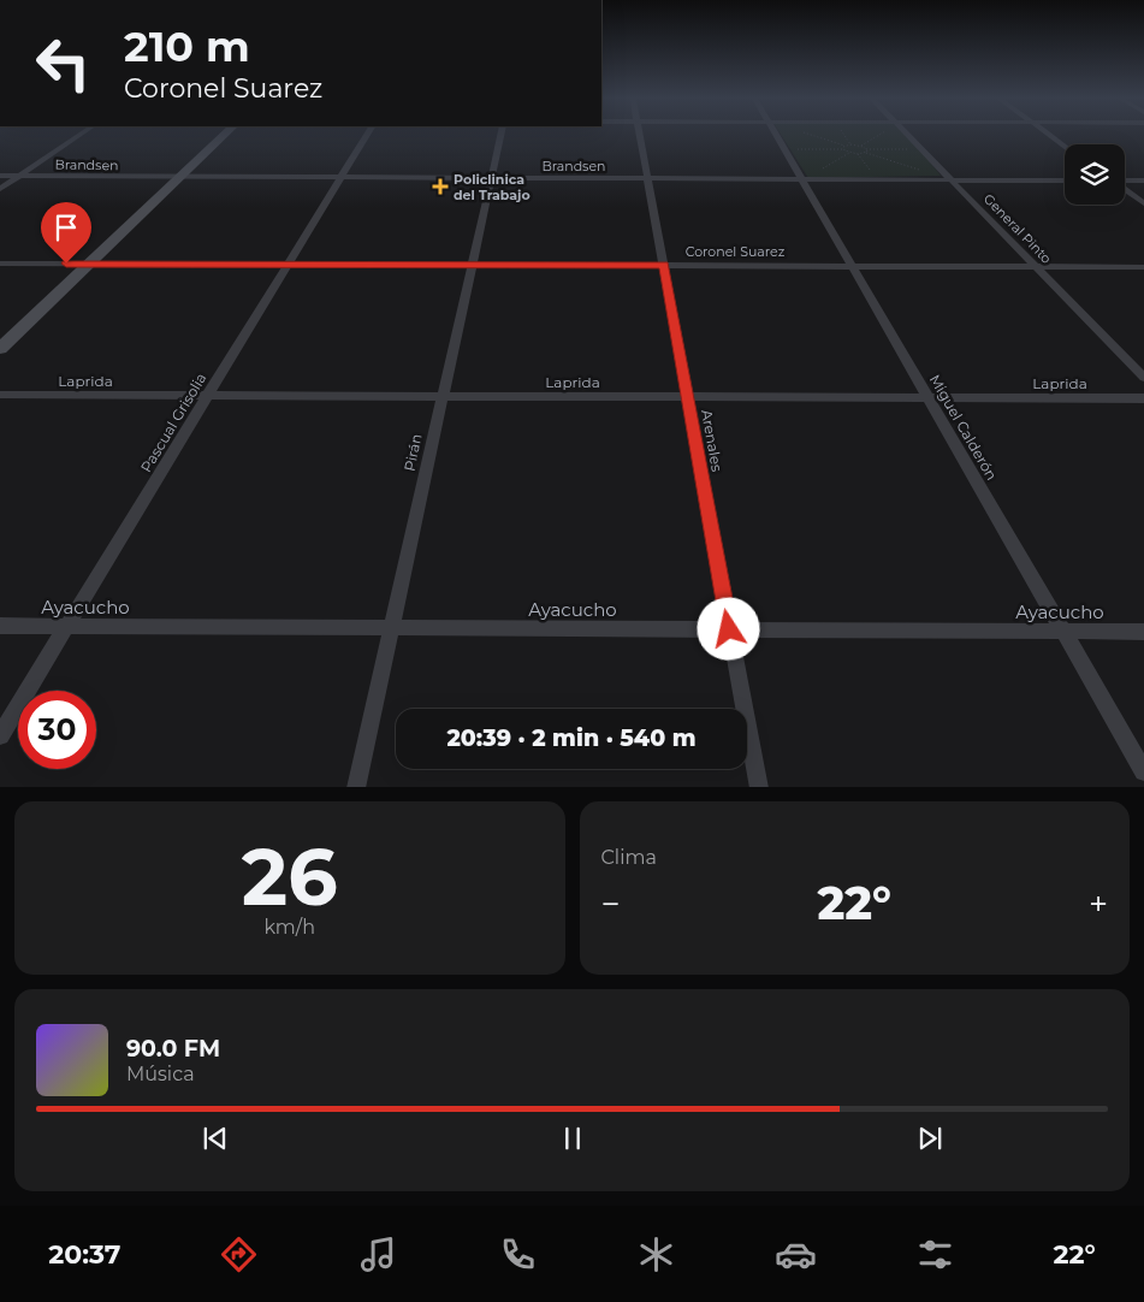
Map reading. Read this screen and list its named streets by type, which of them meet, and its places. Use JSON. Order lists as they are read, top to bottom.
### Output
{
  "streets": {
    "street": [
      "Brandsen",
      "General Pinto",
      "Coronel Suarez",
      "Laprida",
      "Pascual Grisolia",
      "Miguel Calderón",
      "Arenales",
      "Pirán",
      "Ayacucho"
    ]
  },
  "crossings": [
    ["Brandsen", "General Pinto"],
    ["Brandsen", "Pascual Grisolia"],
    ["Brandsen", "Miguel Calderón"],
    ["Brandsen", "Arenales"],
    ["Brandsen", "Pirán"],
    ["General Pinto", "Coronel Suarez"],
    ["Coronel Suarez", "Pascual Grisolia"],
    ["Coronel Suarez", "Miguel Calderón"],
    ["Coronel Suarez", "Arenales"],
    ["Coronel Suarez", "Pirán"],
    ["Laprida", "Pascual Grisolia"],
    ["Laprida", "Miguel Calderón"],
    ["Laprida", "Arenales"],
    ["Laprida", "Pirán"],
    ["Pascual Grisolia", "Ayacucho"],
    ["Miguel Calderón", "Ayacucho"],
    ["Arenales", "Ayacucho"],
    ["Pirán", "Ayacucho"]
  ],
  "places": {
    "health": ["Policlinica del Trabajo"]
  },
  "page": {
    "turn": ["210 m", "Coronel Suarez"],
    "limit": "30",
    "trip": "20:39 · 2 min · 540 m",
    "tile": [
      ["26", "km/h"],
      "Clima"
    ],
    "heat": ["−", "22°", "+"],
    "song": ["90.0 FM", "Música"],
    "tabs": ["20:37", "22°"]
  }
}
